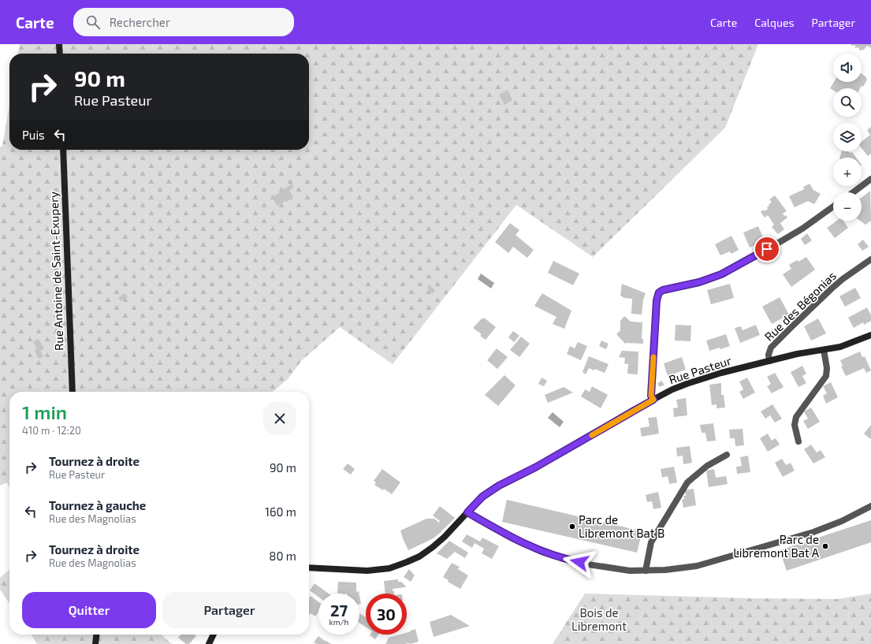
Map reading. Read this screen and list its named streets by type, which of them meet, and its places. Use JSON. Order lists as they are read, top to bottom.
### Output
{
  "streets": {
    "street": ["Rue Antoine de Saint-Exupery", "Rue des Bégonias", "Rue Pasteur"]
  },
  "crossings": [
    ["Rue des Bégonias", "Rue Pasteur"]
  ],
  "parks": ["Bois de Libremont"],
  "places": ["Parc de Libremont Bat B", "Parc de Libremont Bat A"],
  "page": {
    "header": "Carte",
    "search": "Rechercher",
    "nav": ["Carte", "Calques", "Partager"],
    "map_buttons": ["+", "−"],
    "turn": ["90 m", "Rue Pasteur"],
    "then": "Puis",
    "heading": ["1 min", "410 m · 12:20"],
    "list": [
      {
        "name": "Tournez à droite",
        "note": "Rue Pasteur",
        "value": "90 m"
      },
      {
        "name": "Tournez à gauche",
        "note": "Rue des Magnolias",
        "value": "160 m"
      },
      {
        "name": "Tournez à droite",
        "note": "Rue des Magnolias",
        "value": "80 m"
      }
    ],
    "buttons": ["Quitter", "Partager"],
    "speed": "27 km/h",
    "limit": "30"
  }
}
